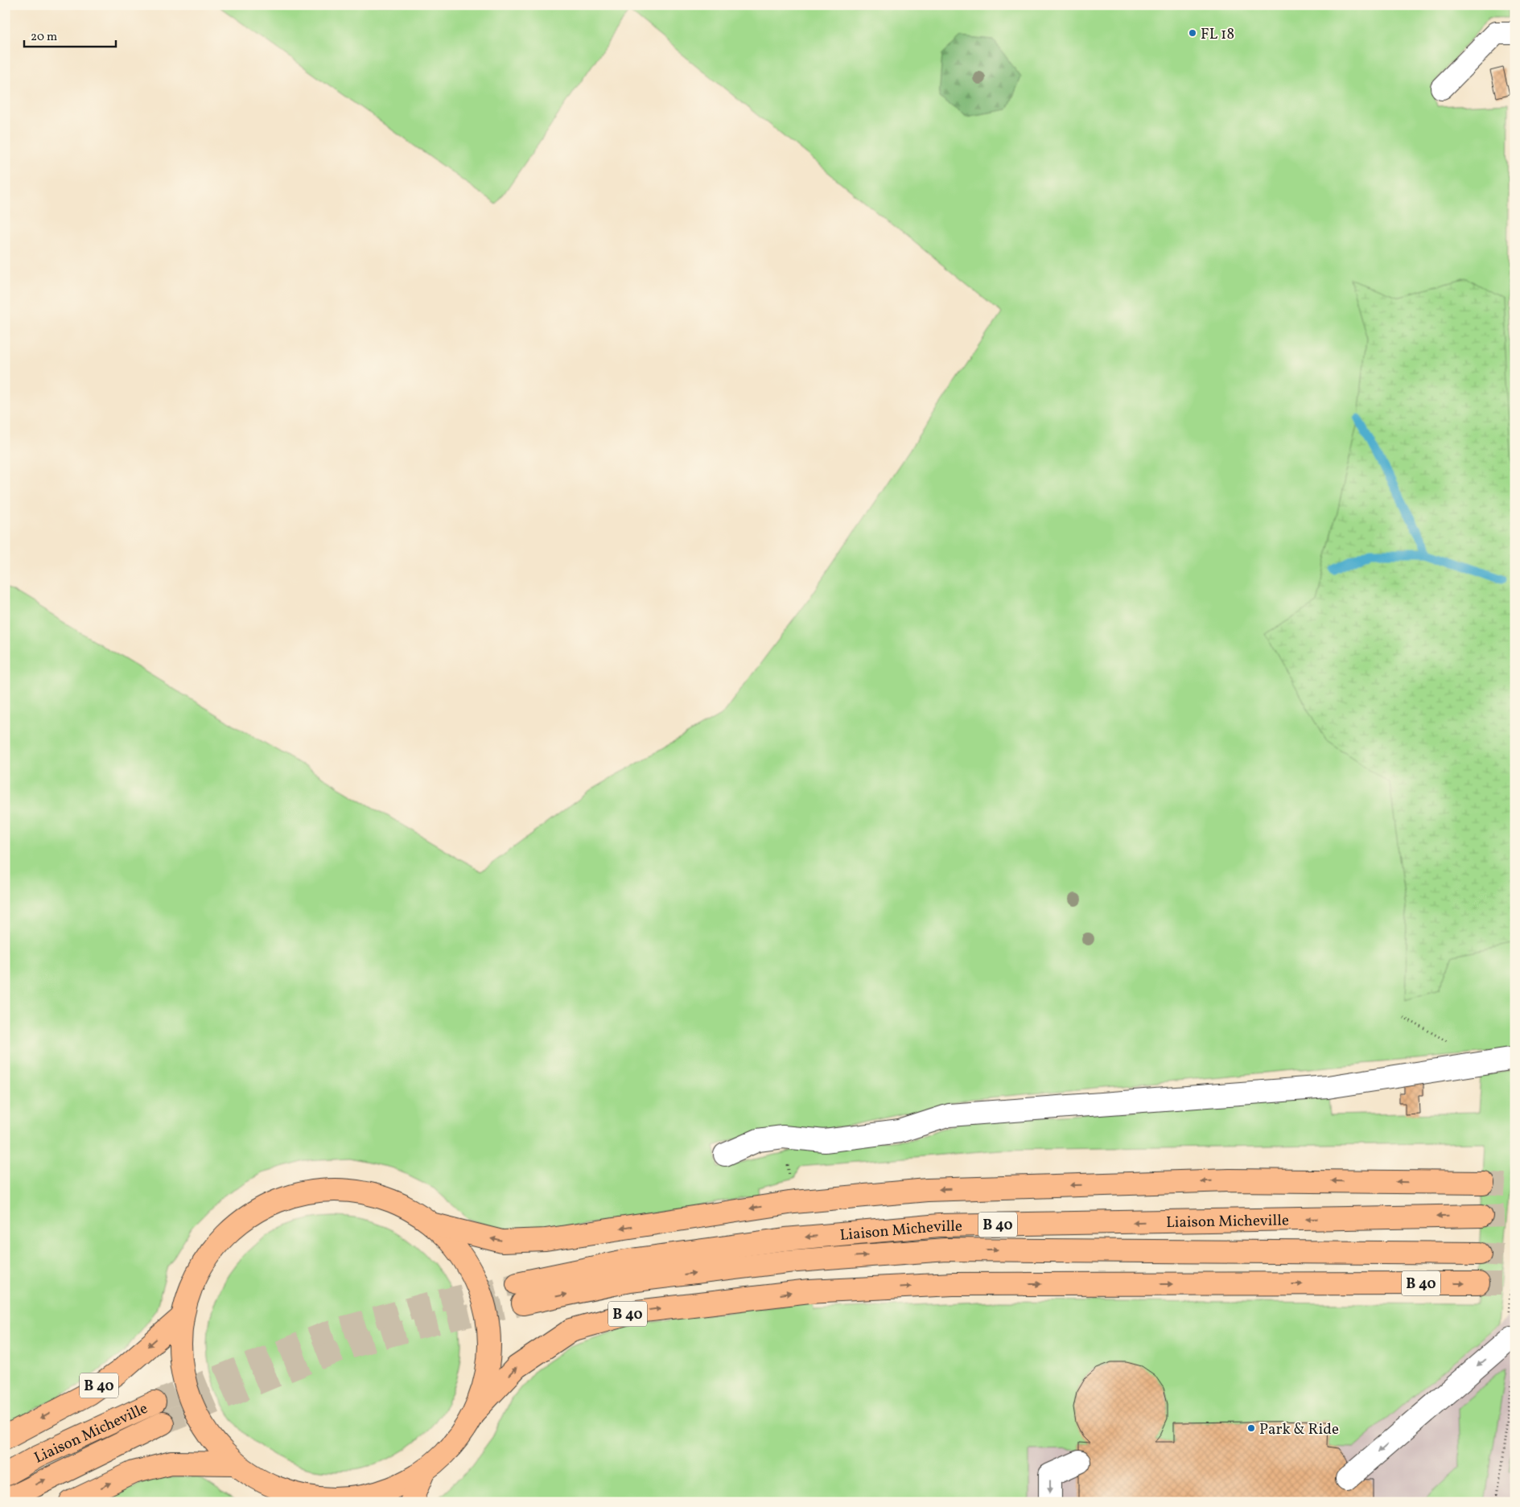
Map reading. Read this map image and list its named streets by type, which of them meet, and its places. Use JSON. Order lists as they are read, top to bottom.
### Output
{
  "streets": {
    "main road": ["Liaison Micheville", "B 40"]
  },
  "places": ["FL 18", "Park & Ride"],
  "scale_bar": "20 m"
}
